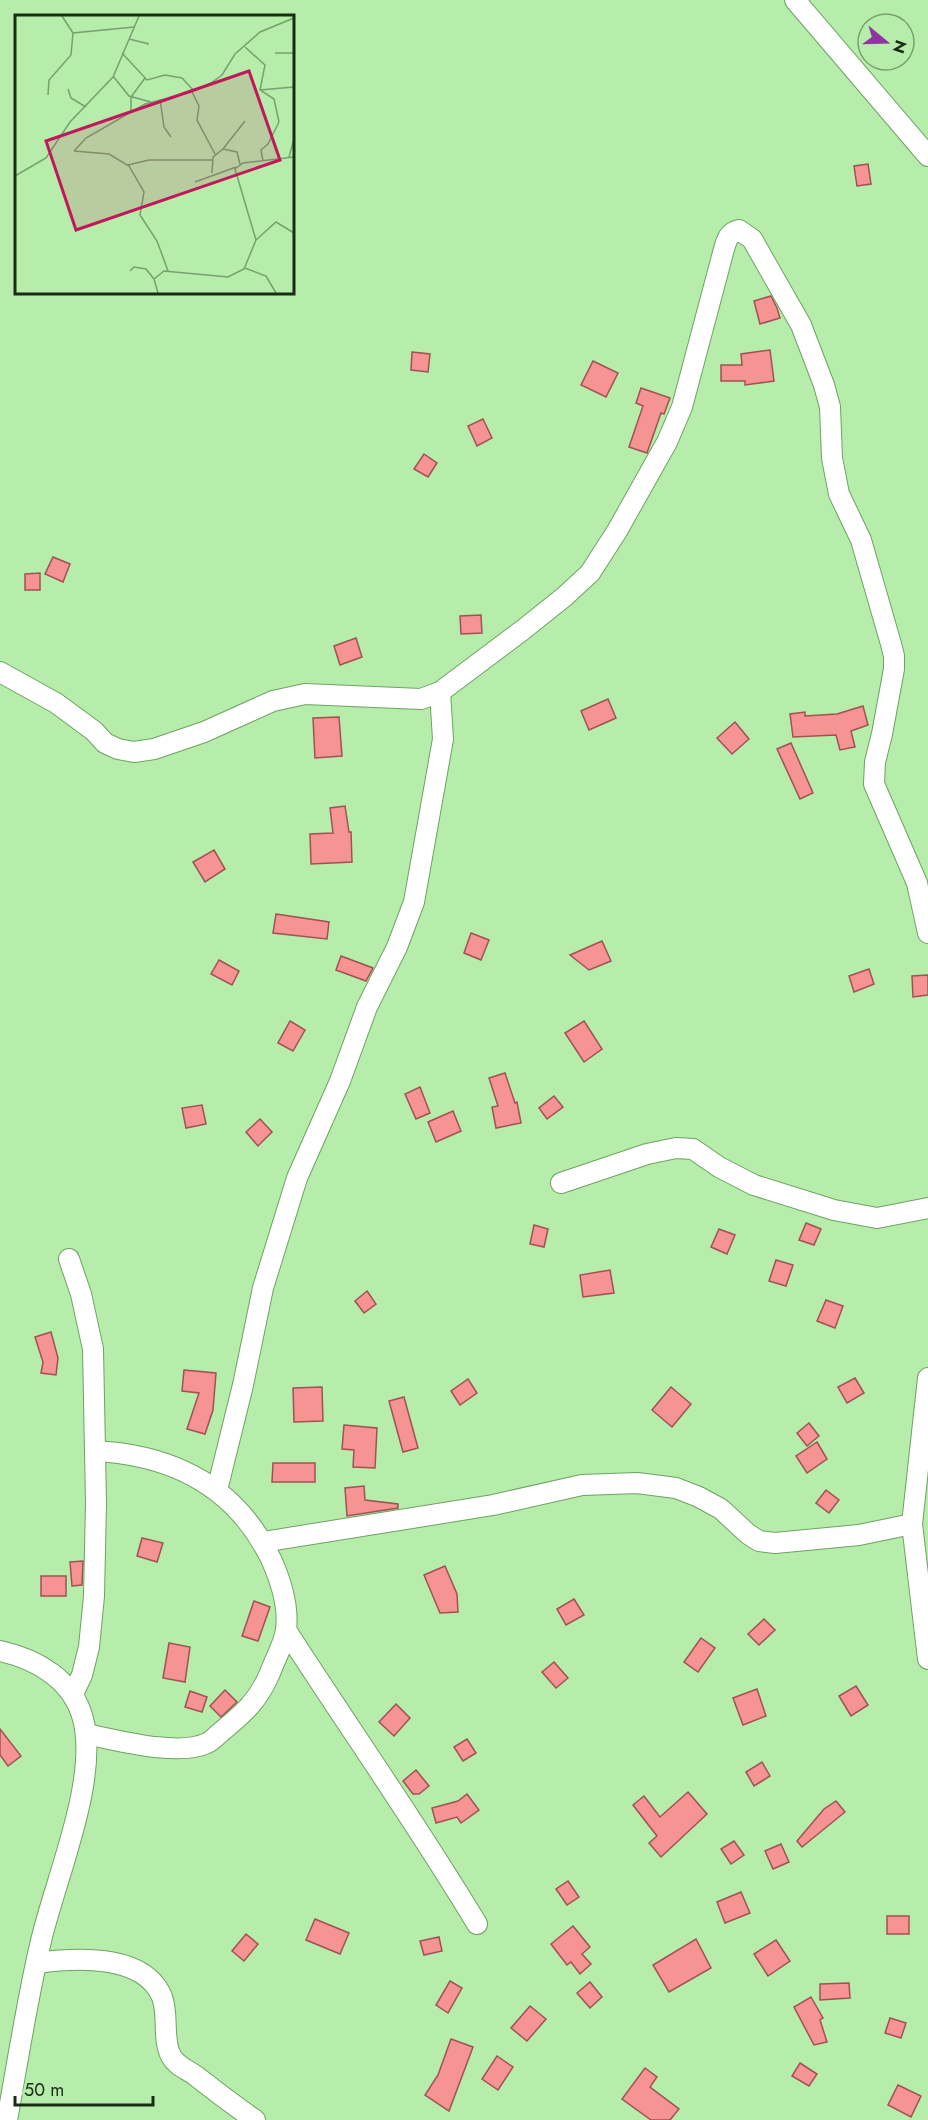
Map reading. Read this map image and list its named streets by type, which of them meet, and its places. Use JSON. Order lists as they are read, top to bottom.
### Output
{
  "scale_bar": "50 m",
  "north": "right"
}
